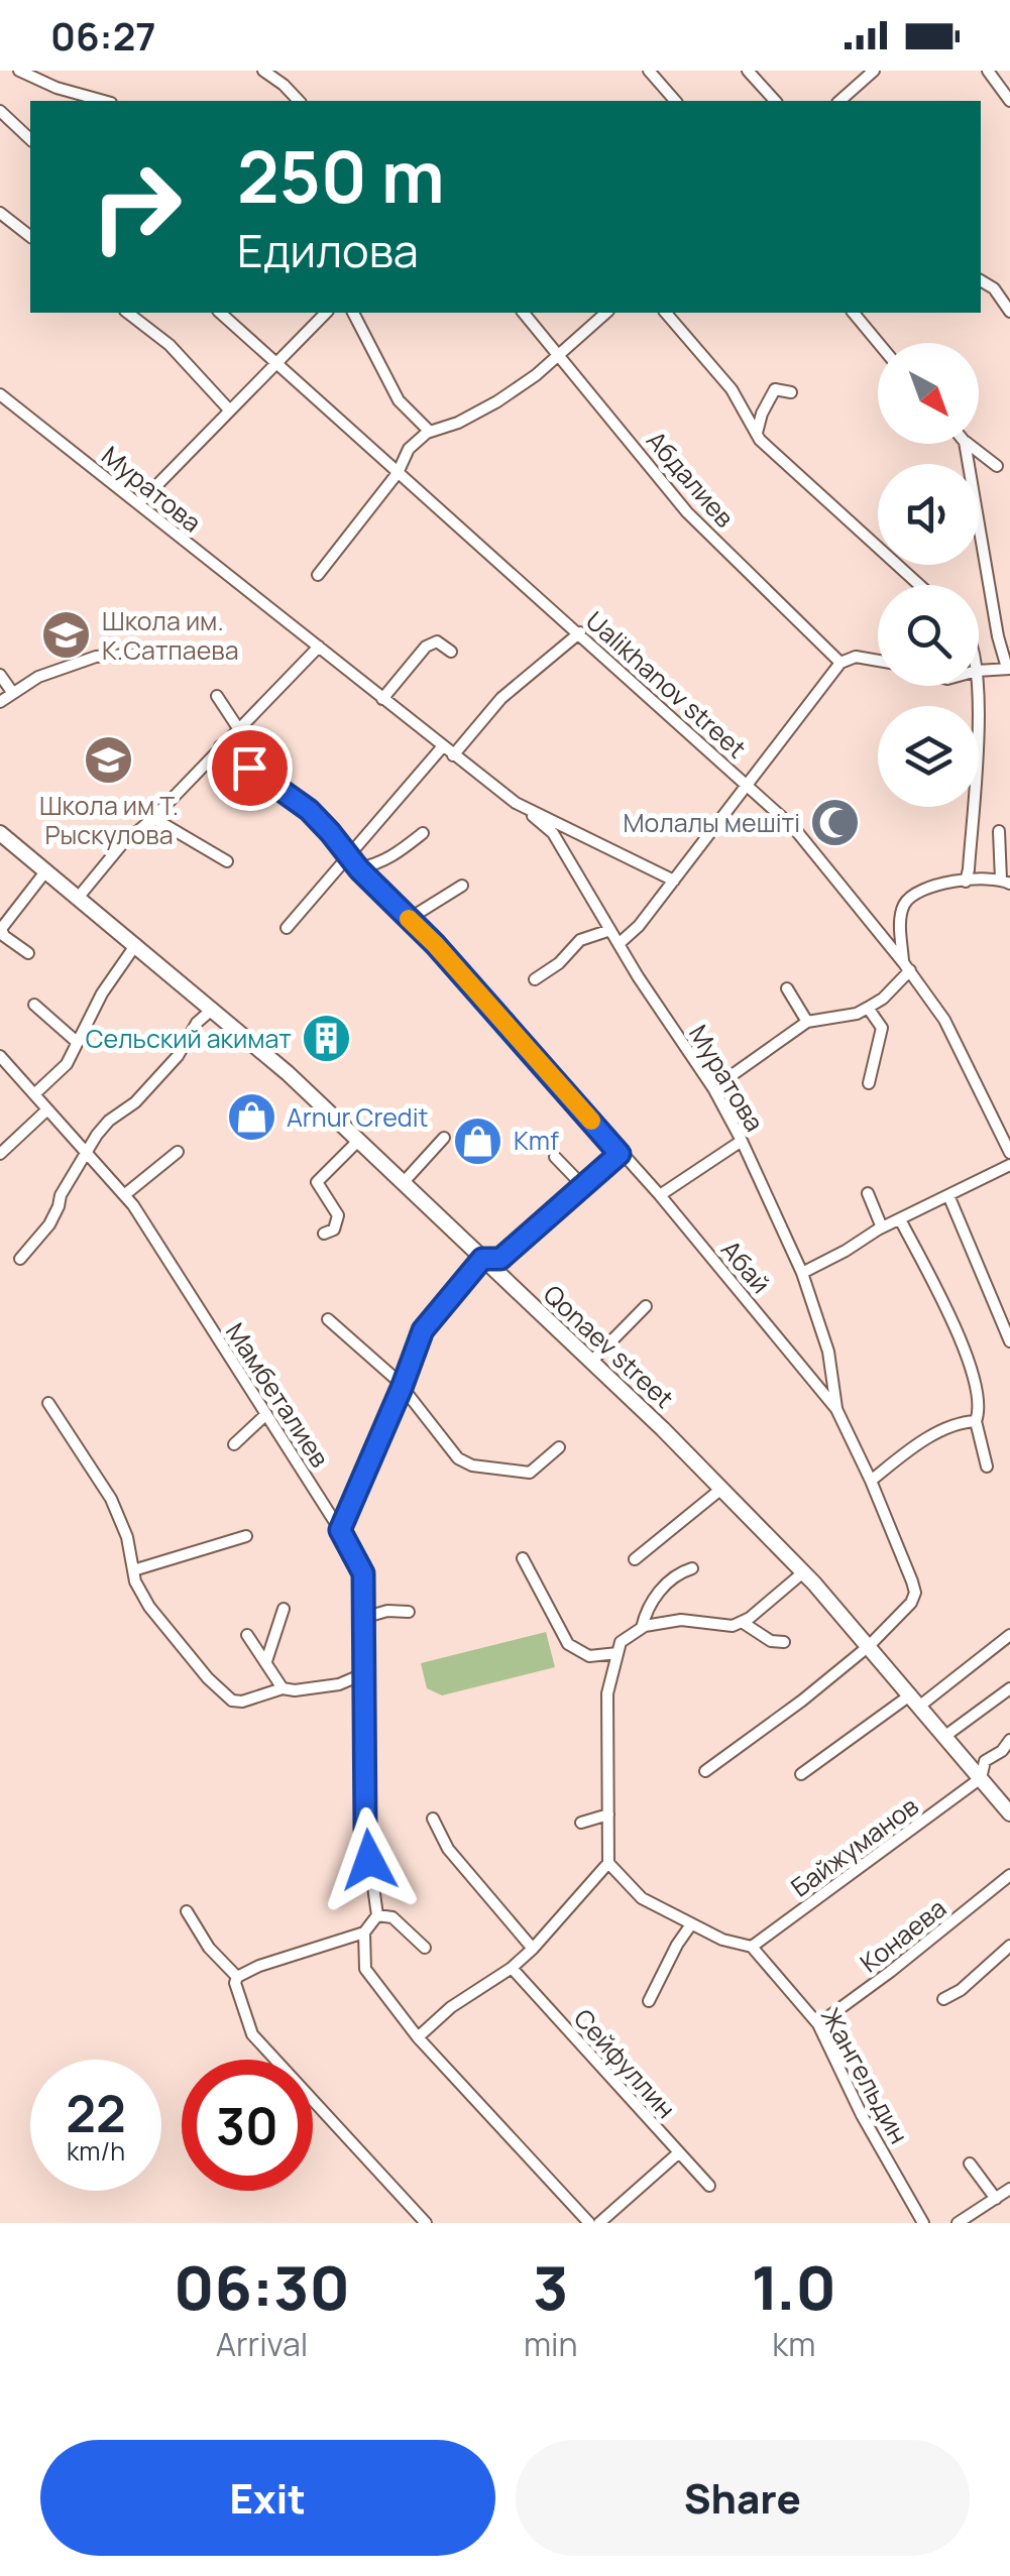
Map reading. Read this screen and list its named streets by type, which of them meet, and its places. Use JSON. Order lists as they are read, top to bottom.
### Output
{
  "streets": {
    "main road": ["Qonaev street"],
    "street": [
      "Абдалиев",
      "Муратова",
      "Ualikhanov street",
      "Абай",
      "Мамбеталиев",
      "Байжуманов",
      "Конаева",
      "Сейфуллин",
      "Жангельдин"
    ]
  },
  "crossings": [
    ["Муратова", "Абай"],
    ["Qonaev street", "Байжуманов"],
    ["Байжуманов", "Жангельдин"],
    ["Конаева", "Жангельдин"]
  ],
  "places": {
    "school or university": ["Школа им. К.Сатпаева", "Школа им Т. Рыскулова"],
    "mosque": ["Молалы мешіті"],
    "building": ["Сельский акимат"],
    "shop": ["Arnur Credit", "Kmf"]
  },
  "north": "bottom right",
  "page": {
    "status": "06:27",
    "turn": ["250 m", "Едилова"],
    "speed": "22 km/h",
    "limit": "30",
    "eta": [
      "06:30",
      "Arrival",
      "3",
      "min",
      "1.0",
      "km"
    ],
    "buttons": ["Exit", "Share"]
  }
}
